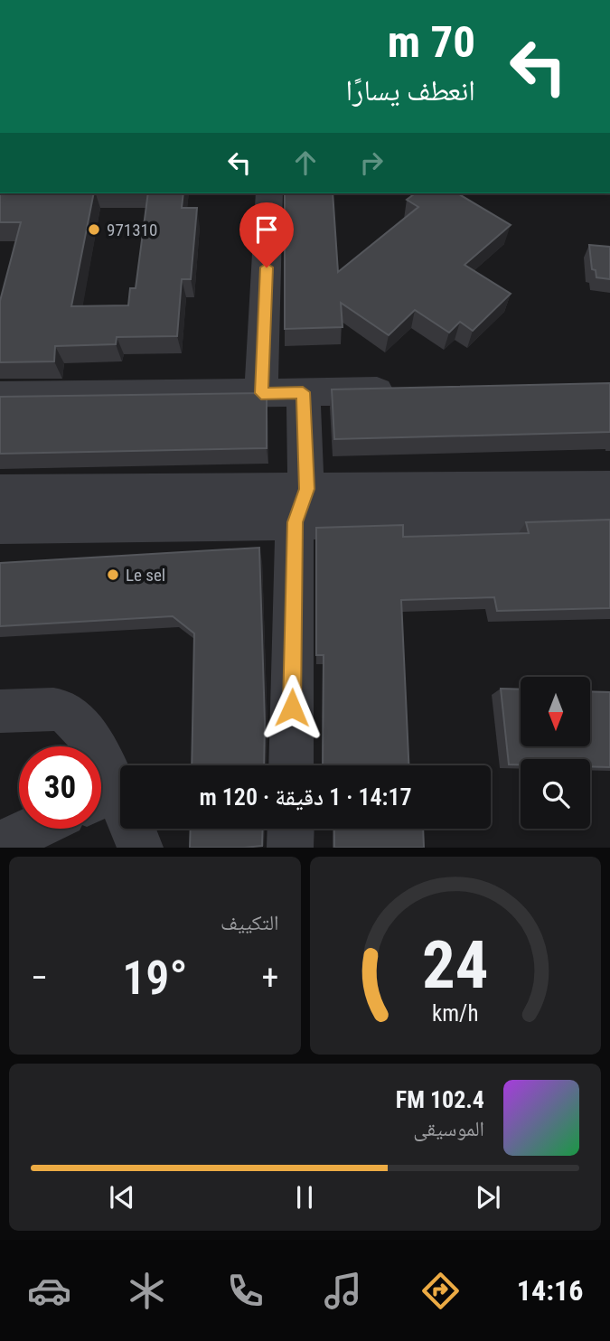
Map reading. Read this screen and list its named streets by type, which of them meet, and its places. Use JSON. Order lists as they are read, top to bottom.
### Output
{
  "places": ["971310", "Le sel"],
  "north": "bottom",
  "page": {
    "turn": ["70 m", "انعطف يسارًا"],
    "limit": "30",
    "trip": "14:17 · 1 دقيقة · 120 m",
    "tile": "التكييف",
    "heat": ["−", "19°", "+"],
    "song": ["102.4 FM", "الموسيقى"],
    "tabs": "14:16",
    "gauge": ["24", "km/h"]
  }
}
